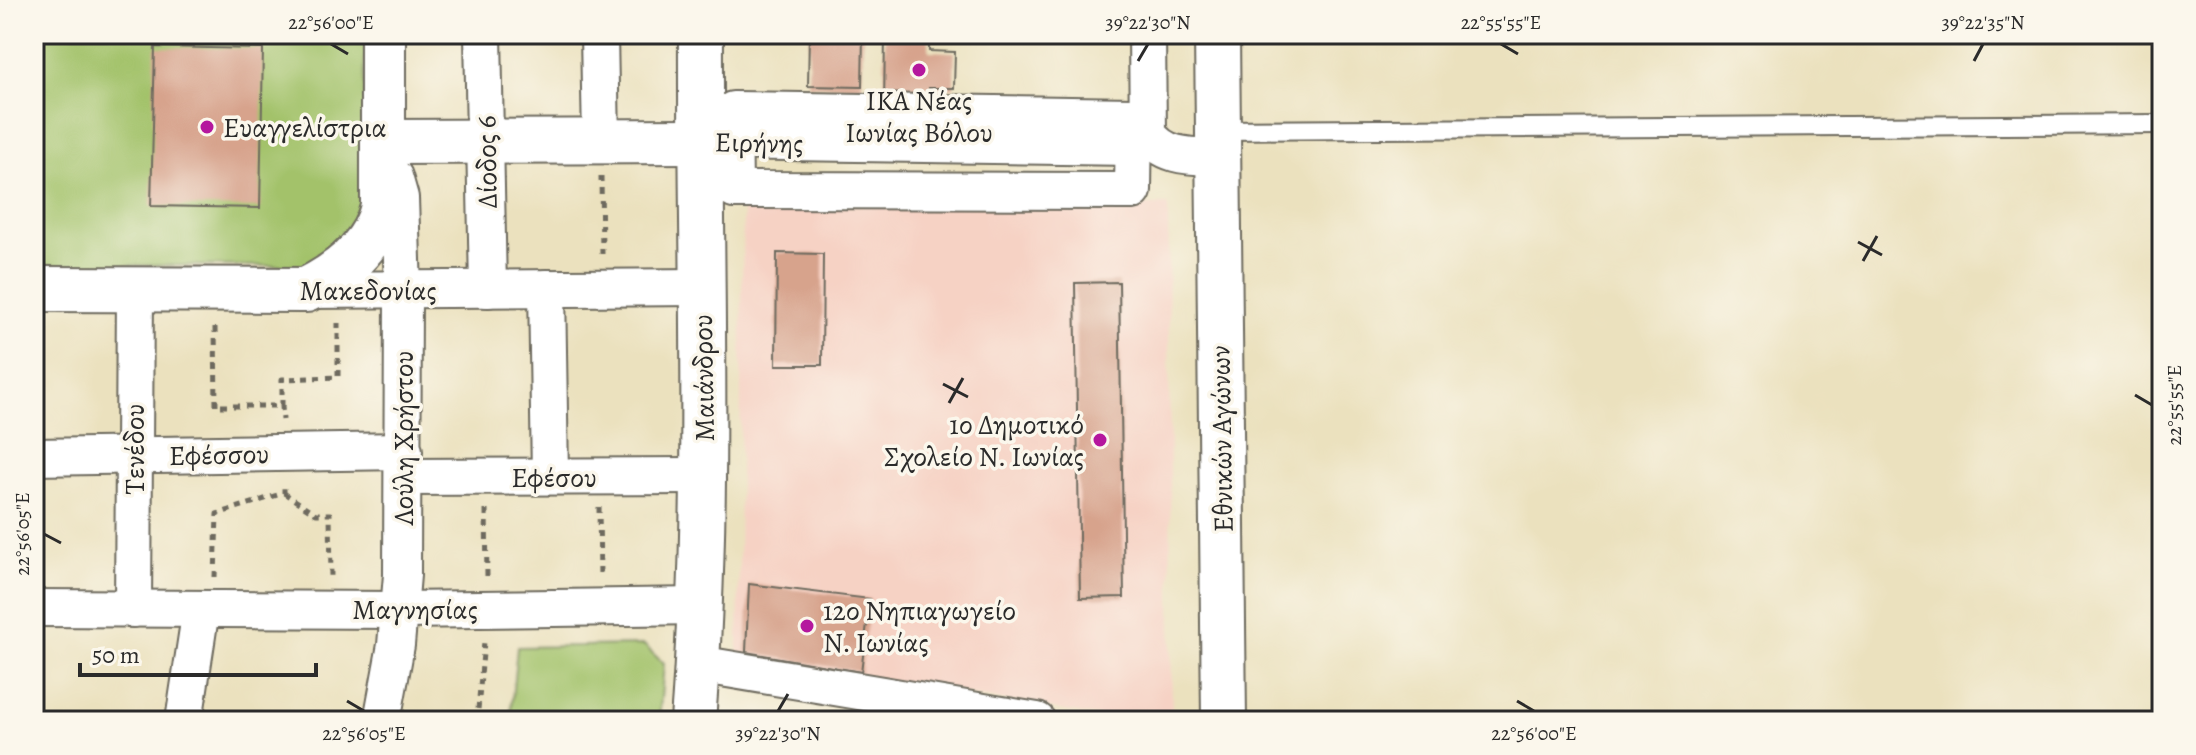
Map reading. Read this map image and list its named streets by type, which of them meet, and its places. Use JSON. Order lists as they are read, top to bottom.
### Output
{
  "streets": {
    "main road": [
      "Ειρήνης",
      "Μακεδονίας",
      "Μαιάνδρου",
      "Λούλη Χρήστου",
      "Εθνικών Αγώνων"
    ],
    "street": [
      "Δίοδος 6",
      "Τενέδου",
      "Εφέσσου",
      "Εφέσου",
      "Μαγνησίας"
    ]
  },
  "crossings": [
    ["Ειρήνης", "Δίοδος 6"],
    ["Ειρήνης", "Μαιάνδρου"],
    ["Ειρήνης", "Λούλη Χρήστου"],
    ["Δίοδος 6", "Μακεδονίας"],
    ["Μακεδονίας", "Μαιάνδρου"],
    ["Μακεδονίας", "Λούλη Χρήστου"],
    ["Μακεδονίας", "Τενέδου"],
    ["Μαιάνδρου", "Εφέσου"],
    ["Μαιάνδρου", "Μαγνησίας"],
    ["Λούλη Χρήστου", "Εφέσσου"],
    ["Λούλη Χρήστου", "Εφέσου"],
    ["Λούλη Χρήστου", "Μαγνησίας"],
    ["Τενέδου", "Εφέσσου"],
    ["Τενέδου", "Μαγνησίας"],
    ["Εφέσσου", "Εφέσου"]
  ],
  "places": [
    "ΙΚΑ Νέας Ιωνίας Βόλου",
    "Ευαγγελίστρια",
    "1ο Δημοτικό Σχολείο Ν. Ιωνίας",
    "12ο Νηπιαγωγείο Ν. Ιωνίας"
  ],
  "scale_bar": "50 m",
  "coordinates": [
    "22°56'00\"E",
    "39°22'30\"N",
    "22°55'55\"E",
    "39°22'35\"N",
    "22°56'05\"E"
  ]
}
